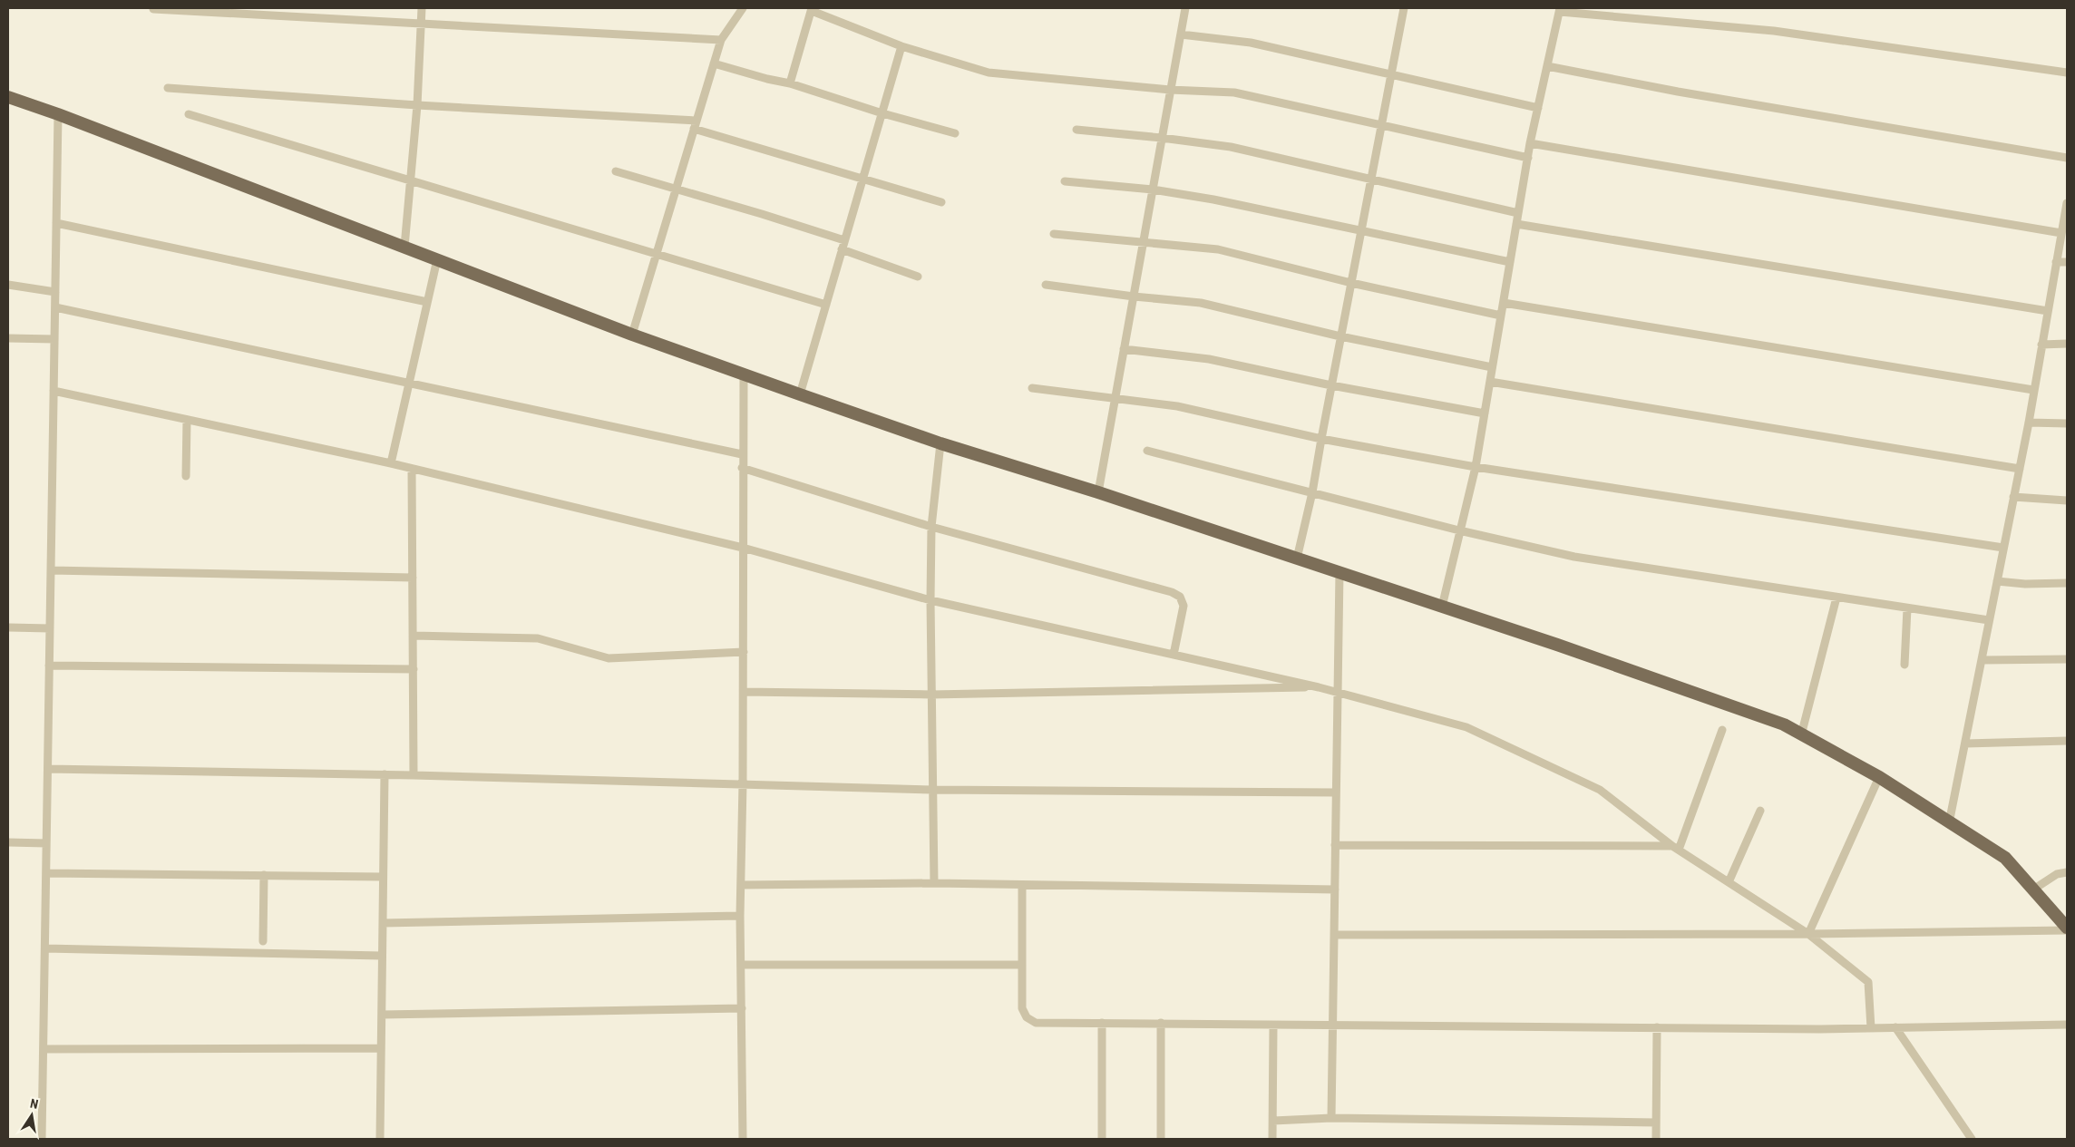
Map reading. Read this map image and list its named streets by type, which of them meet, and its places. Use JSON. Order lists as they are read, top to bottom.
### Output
{
  "north": "top"
}
